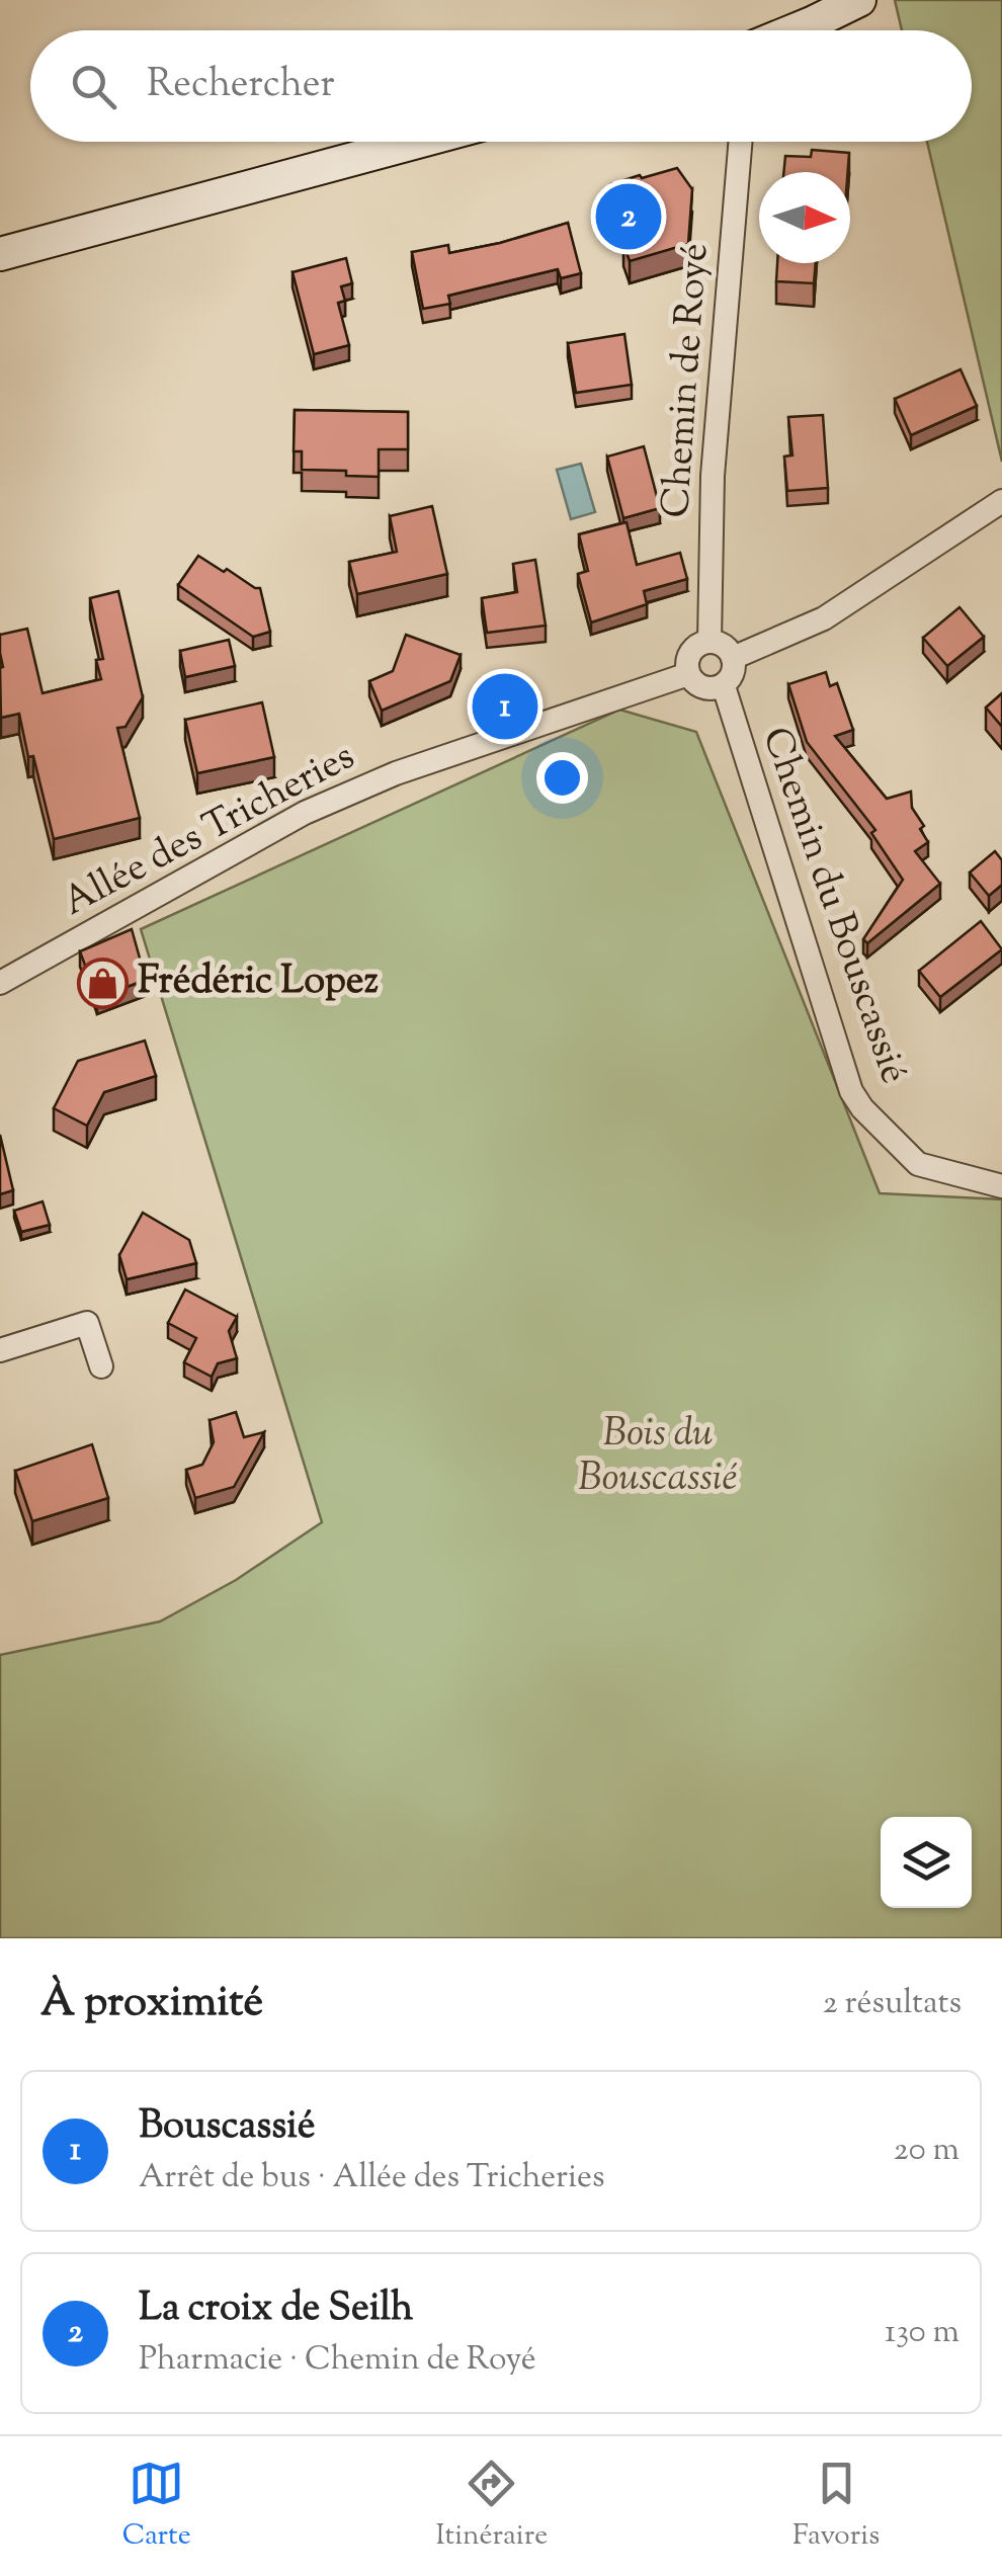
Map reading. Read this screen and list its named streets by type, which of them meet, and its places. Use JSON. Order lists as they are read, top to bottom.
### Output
{
  "streets": {
    "street": ["Chemin de Royé", "Allée des Tricheries", "Chemin du Bouscassié"]
  },
  "crossings": [
    ["Chemin de Royé", "Allée des Tricheries"],
    ["Chemin de Royé", "Chemin du Bouscassié"],
    ["Allée des Tricheries", "Chemin du Bouscassié"]
  ],
  "parks": ["Bois du Bouscassié"],
  "places": {
    "shop": ["Frédéric Lopez"]
  },
  "north": "right",
  "page": {
    "search": "Rechercher",
    "pins": ["2", "1"],
    "heading": ["À proximité", "2 résultats"],
    "list": [
      {
        "mark": "1",
        "name": "Bouscassié",
        "note": "Arrêt de bus · Allée des Tricheries",
        "value": "20 m"
      },
      {
        "mark": "2",
        "name": "La croix de Seilh",
        "note": "Pharmacie · Chemin de Royé",
        "value": "130 m"
      }
    ],
    "nav": ["Carte", "Itinéraire", "Favoris"]
  }
}
